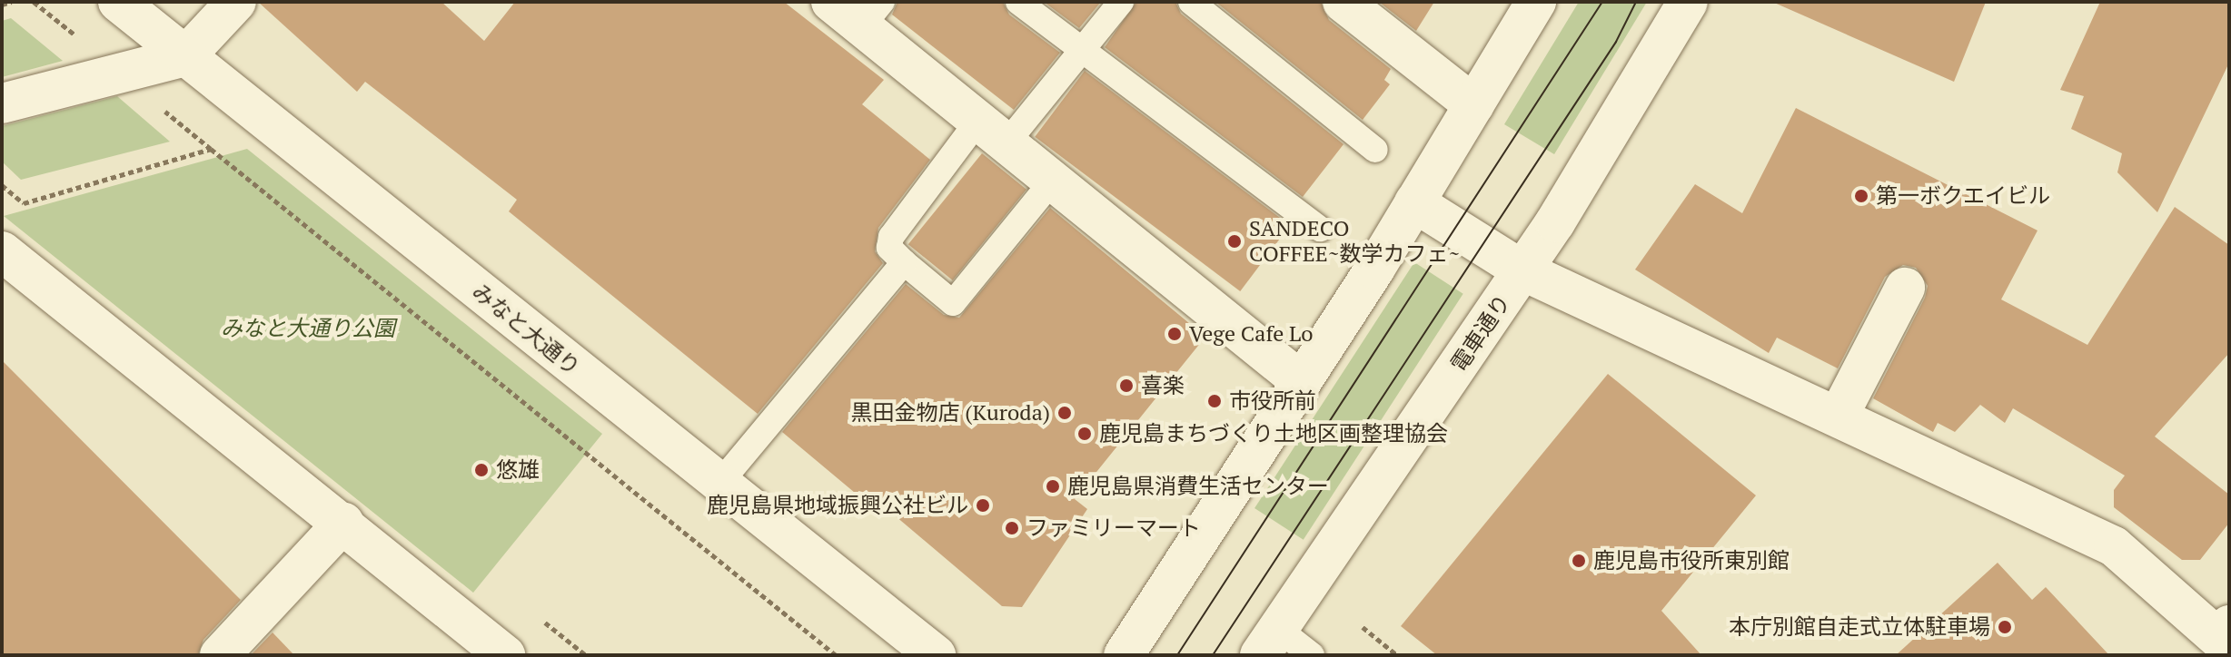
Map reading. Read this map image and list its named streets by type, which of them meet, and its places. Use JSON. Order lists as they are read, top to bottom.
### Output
{
  "streets": {
    "street": ["みなと大通り", "電車通り"]
  },
  "parks": ["みなと大通り公園"],
  "places": [
    "第一ボクエイビル",
    "SANDECO COFFEE~数学カフェ~",
    "Vege Cafe Lo",
    "喜楽",
    "市役所前",
    "黒田金物店 (Kuroda)",
    "鹿児島まちづくり土地区画整理協会",
    "悠雄",
    "鹿児島県消費生活センター",
    "鹿児島県地域振興公社ビル",
    "ファミリーマート",
    "鹿児島市役所東別館",
    "本庁別館自走式立体駐車場"
  ]
}
